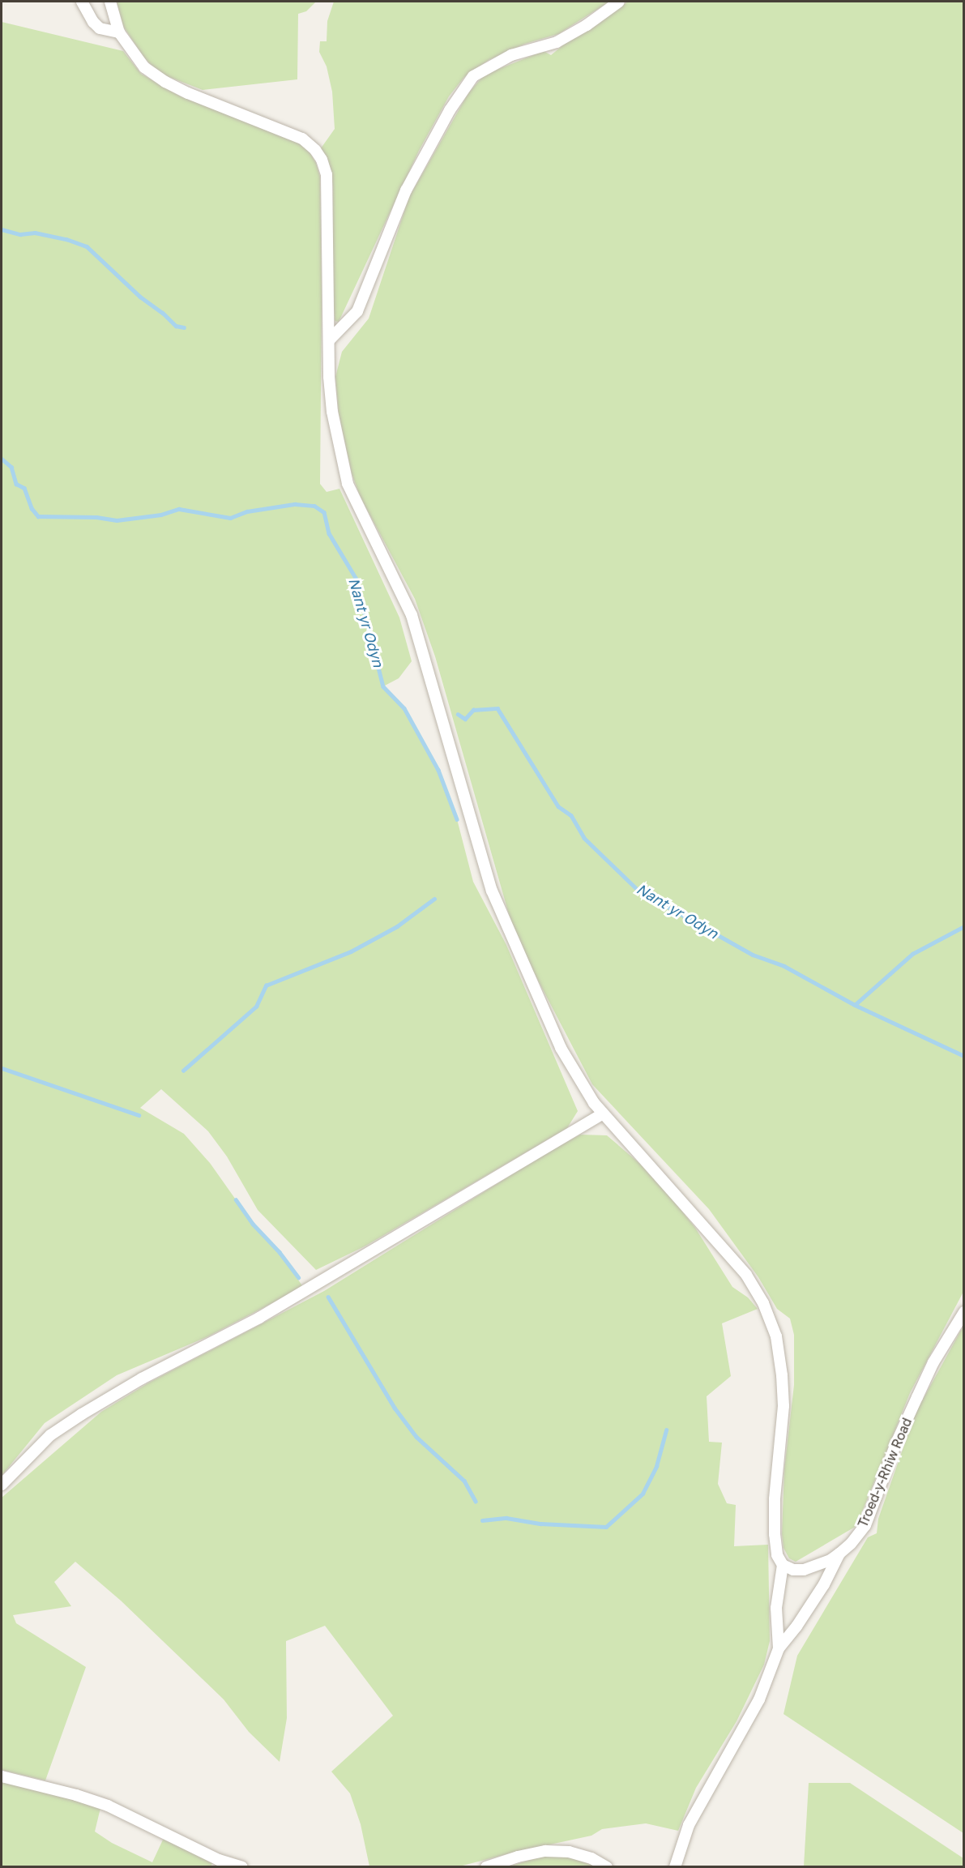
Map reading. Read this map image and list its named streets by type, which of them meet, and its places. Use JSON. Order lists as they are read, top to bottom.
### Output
{
  "streets": {
    "street": ["Troed-y-Rhiw Road"]
  },
  "water": ["Nant yr Odyn"]
}
